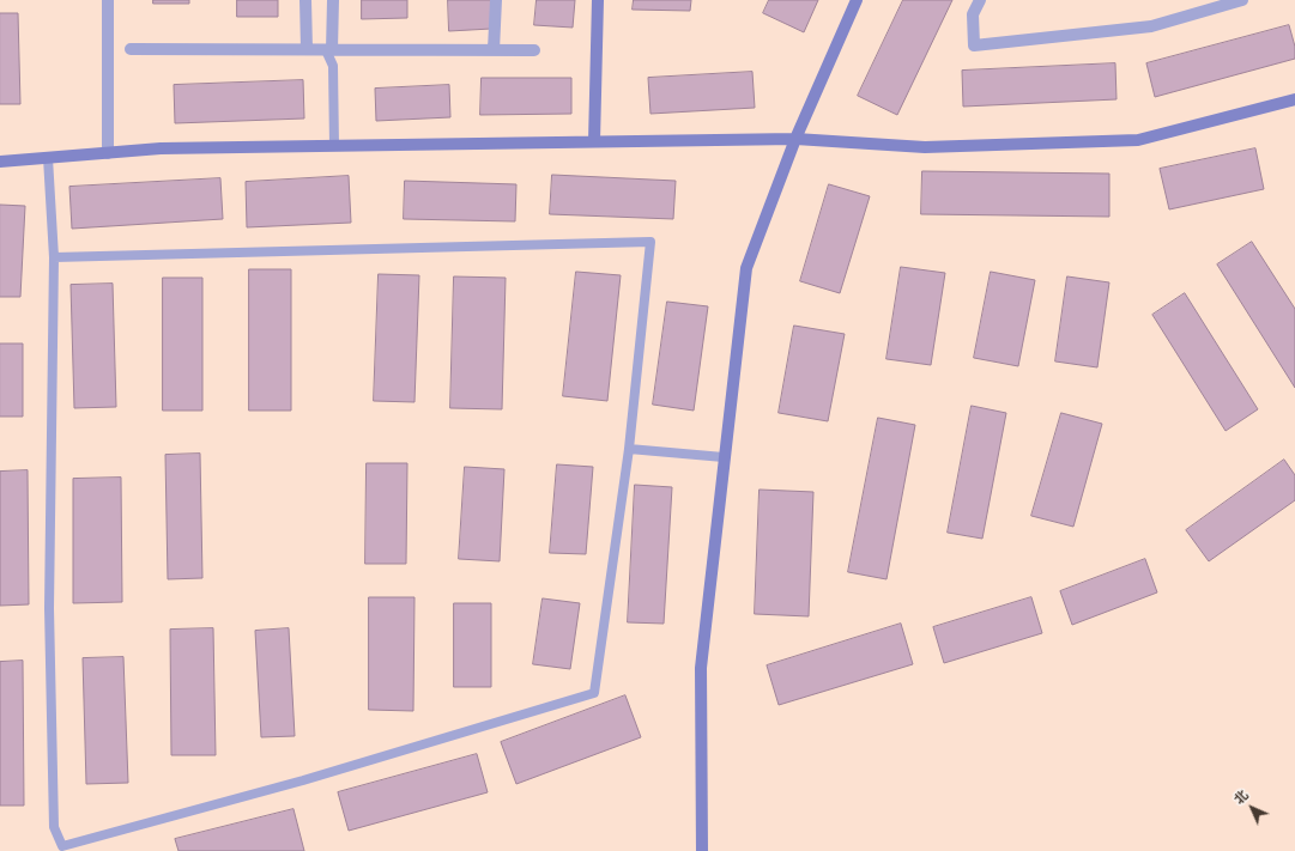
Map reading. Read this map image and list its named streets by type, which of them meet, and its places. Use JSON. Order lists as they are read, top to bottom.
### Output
{
  "north": "top left"
}
